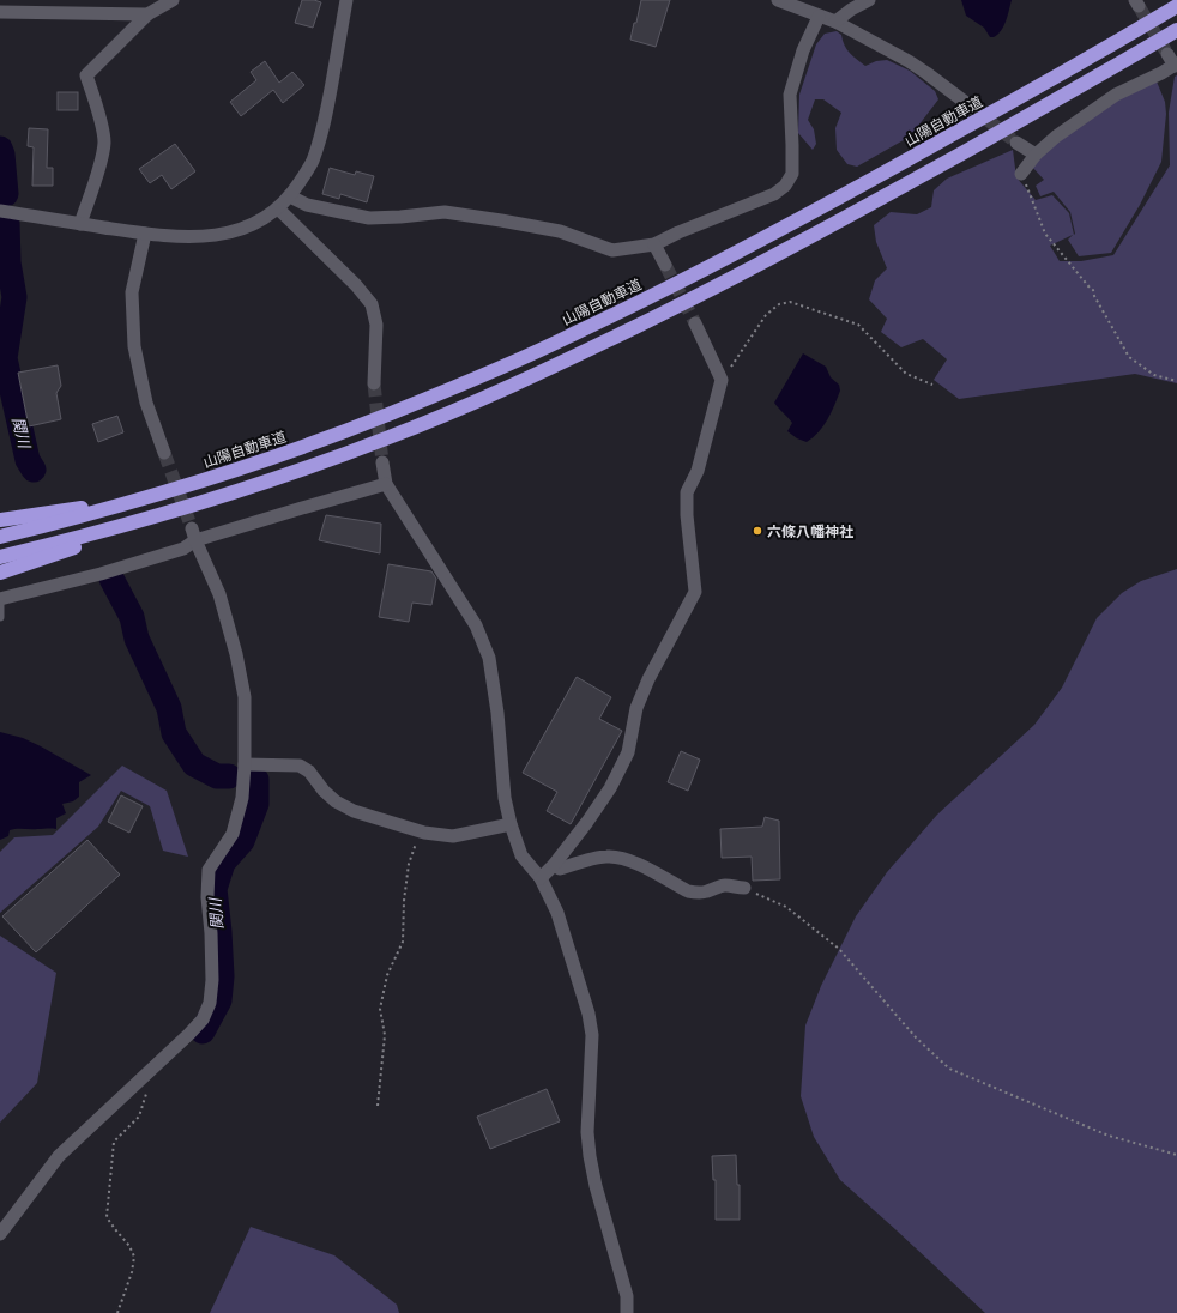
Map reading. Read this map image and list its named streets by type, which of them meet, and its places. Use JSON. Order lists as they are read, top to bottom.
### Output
{
  "streets": {
    "highway": ["山陽自動車道"]
  },
  "water": ["関川"],
  "places": ["六條八幡神社"]
}
